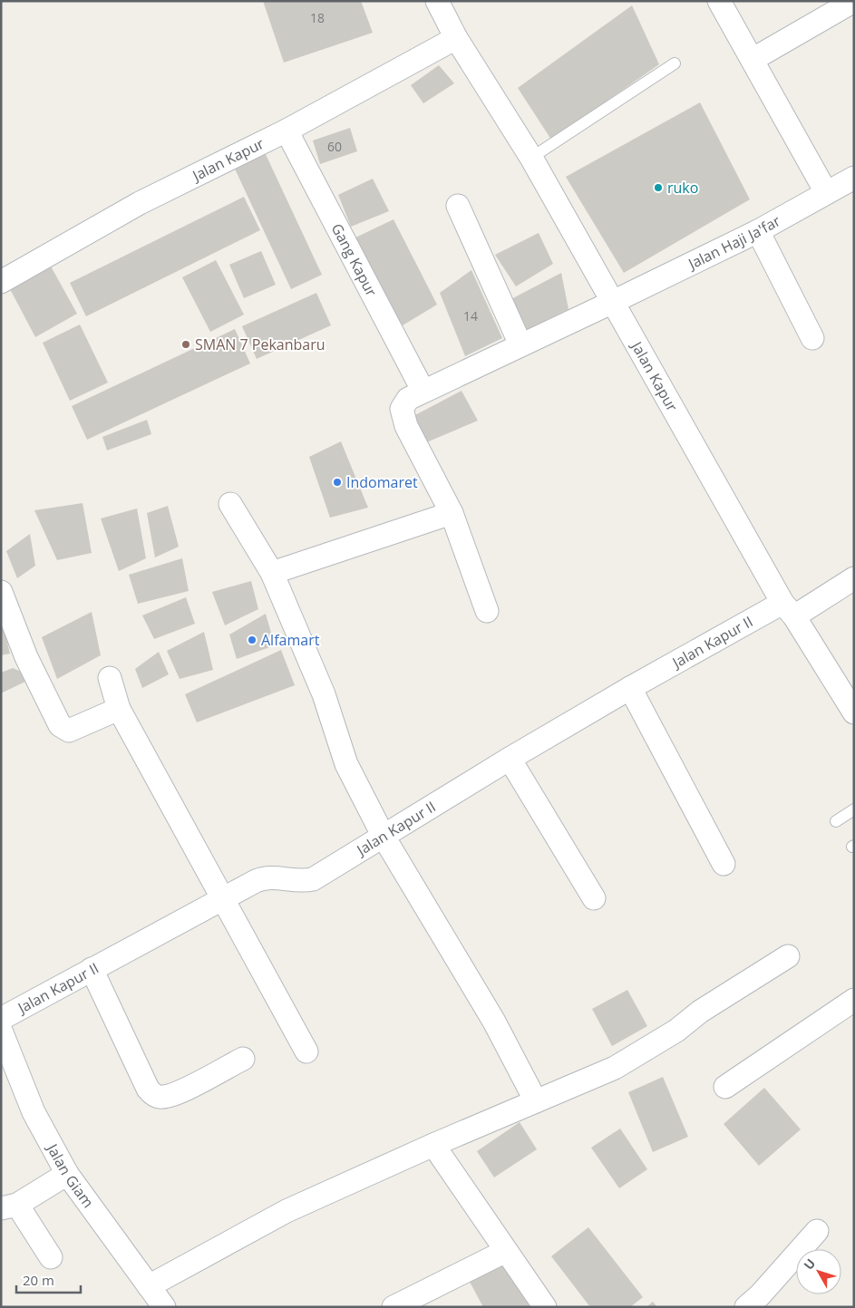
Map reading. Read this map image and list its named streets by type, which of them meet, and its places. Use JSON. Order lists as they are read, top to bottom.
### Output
{
  "streets": {
    "street": [
      "Jalan Kapur",
      "Jalan Haji Ja'far",
      "Gang Kapur",
      "Jalan Kapur II",
      "Jalan Giam"
    ]
  },
  "crossings": [
    ["Jalan Kapur", "Jalan Haji Ja'far"],
    ["Jalan Kapur", "Gang Kapur"],
    ["Jalan Kapur", "Jalan Kapur II"]
  ],
  "places": [
    "ruko",
    "SMAN 7 Pekanbaru",
    "Indomaret",
    "Alfamart"
  ],
  "house_numbers": ["18", "60", "14"],
  "scale_bar": "20 m",
  "north": "top left"
}
